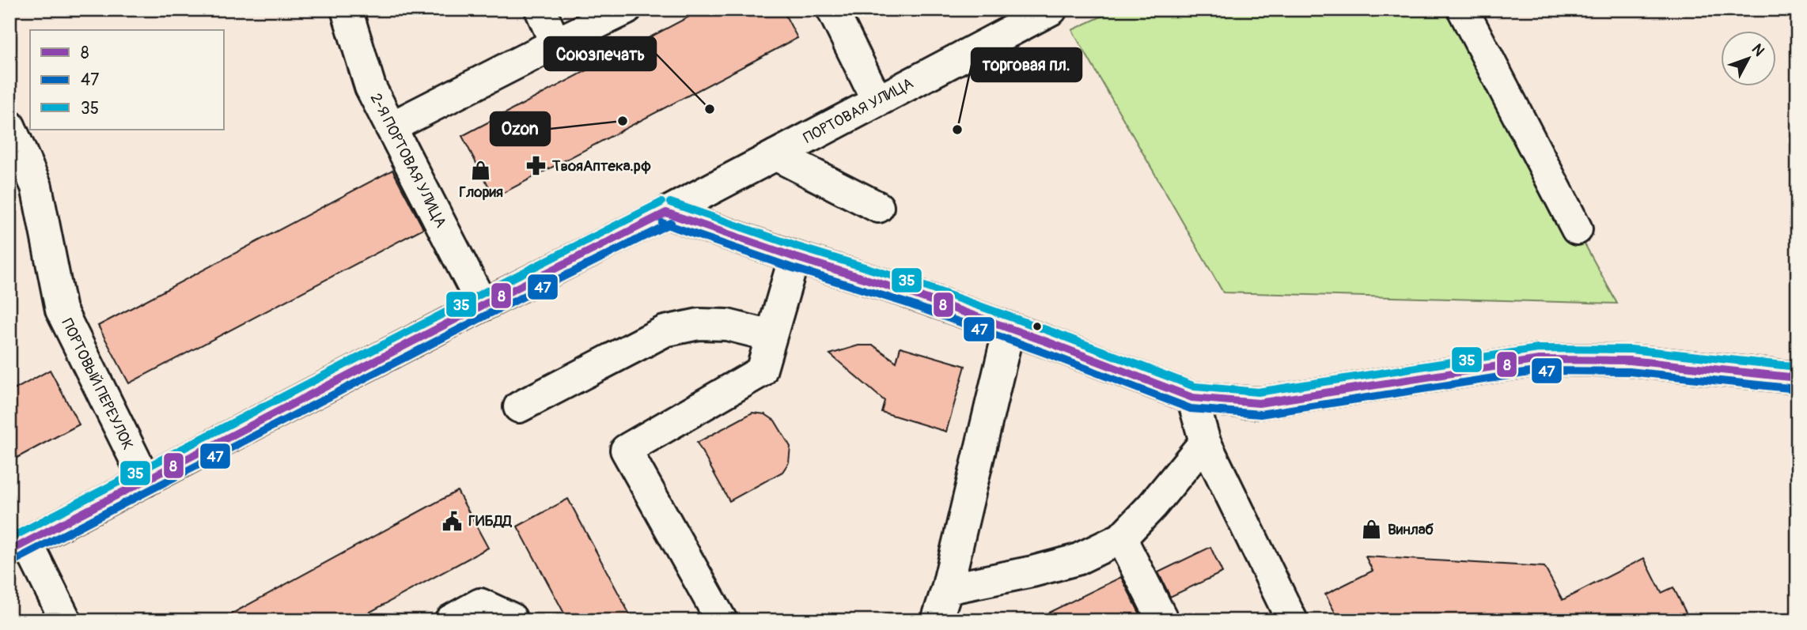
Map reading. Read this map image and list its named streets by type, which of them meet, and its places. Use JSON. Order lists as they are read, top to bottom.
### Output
{
  "streets": {
    "street": ["ПОРТОВАЯ УЛИЦА", "2-Я ПОРТОВАЯ УЛИЦА", "ПОРТОВЫЙ ПЕРЕУЛОК"]
  },
  "places": {
    "other": ["Союзпечать", "Ozon", "торговая пл."],
    "pharmacy": ["ТвояАптека.рф"],
    "shop": ["Глория", "Винлаб"],
    "public building": ["ГИБДД"]
  },
  "lines": ["transit line 35", "transit line 8", "transit line 47"],
  "legend": ["8", "47", "35"],
  "north": "top right"
}
